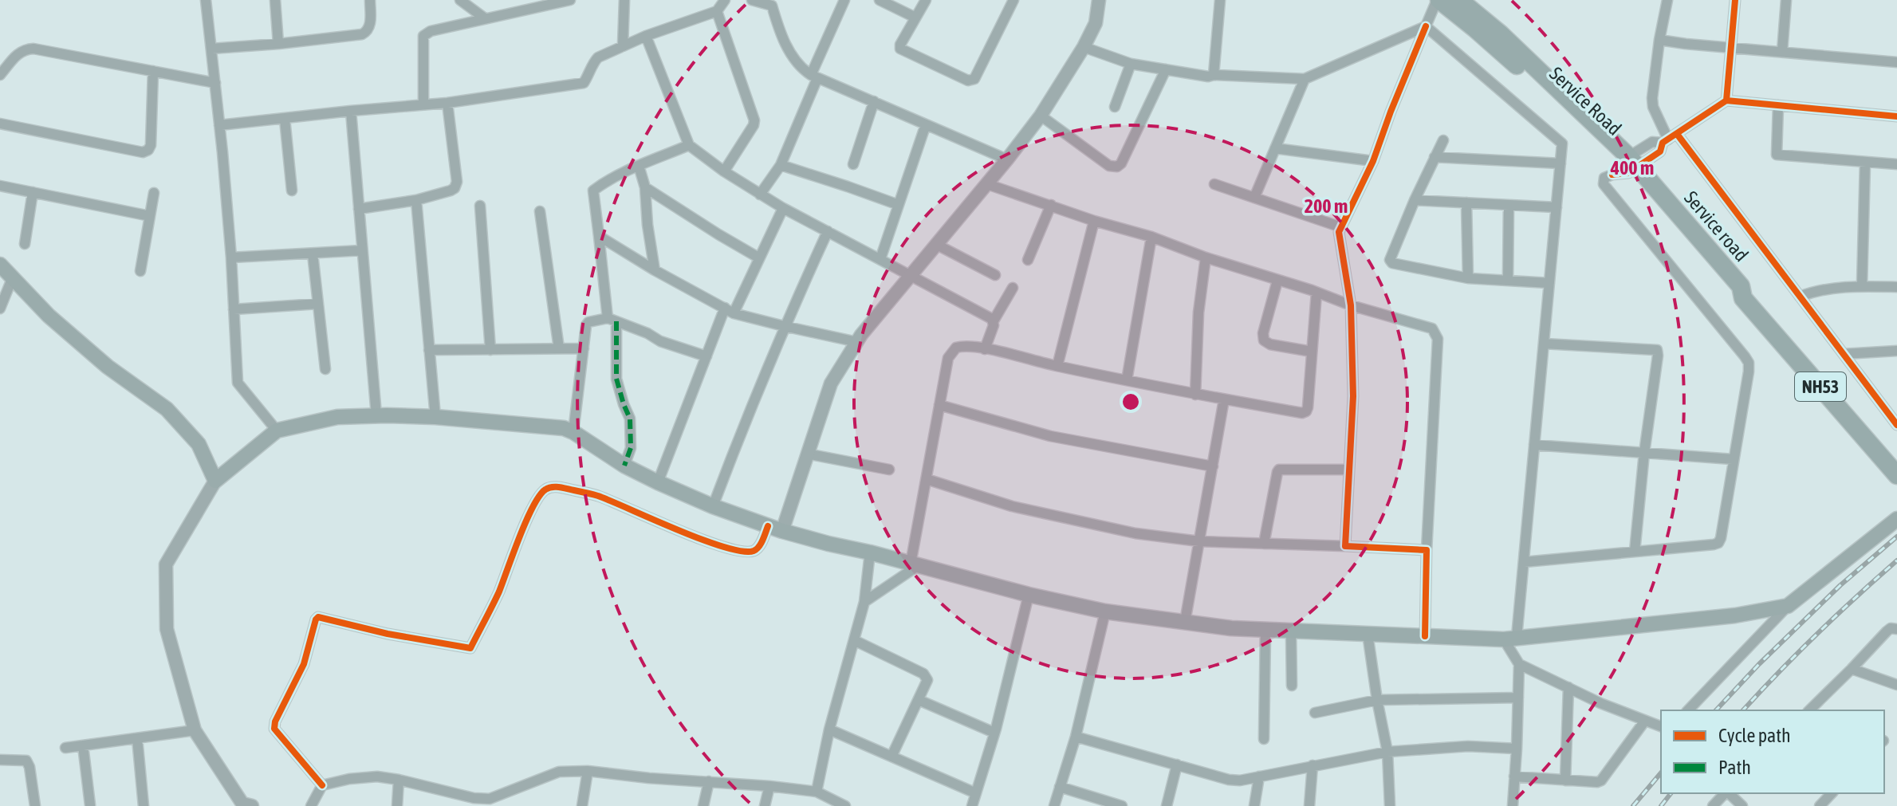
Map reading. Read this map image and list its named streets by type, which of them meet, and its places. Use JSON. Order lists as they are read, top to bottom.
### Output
{
  "streets": {
    "highway": ["Service Road", "Service road", "NH53"]
  },
  "crossings": [
    ["Service Road", "Service road"]
  ],
  "legend": ["Cycle path", "Path"],
  "rings": ["400 m", "200 m"]
}
